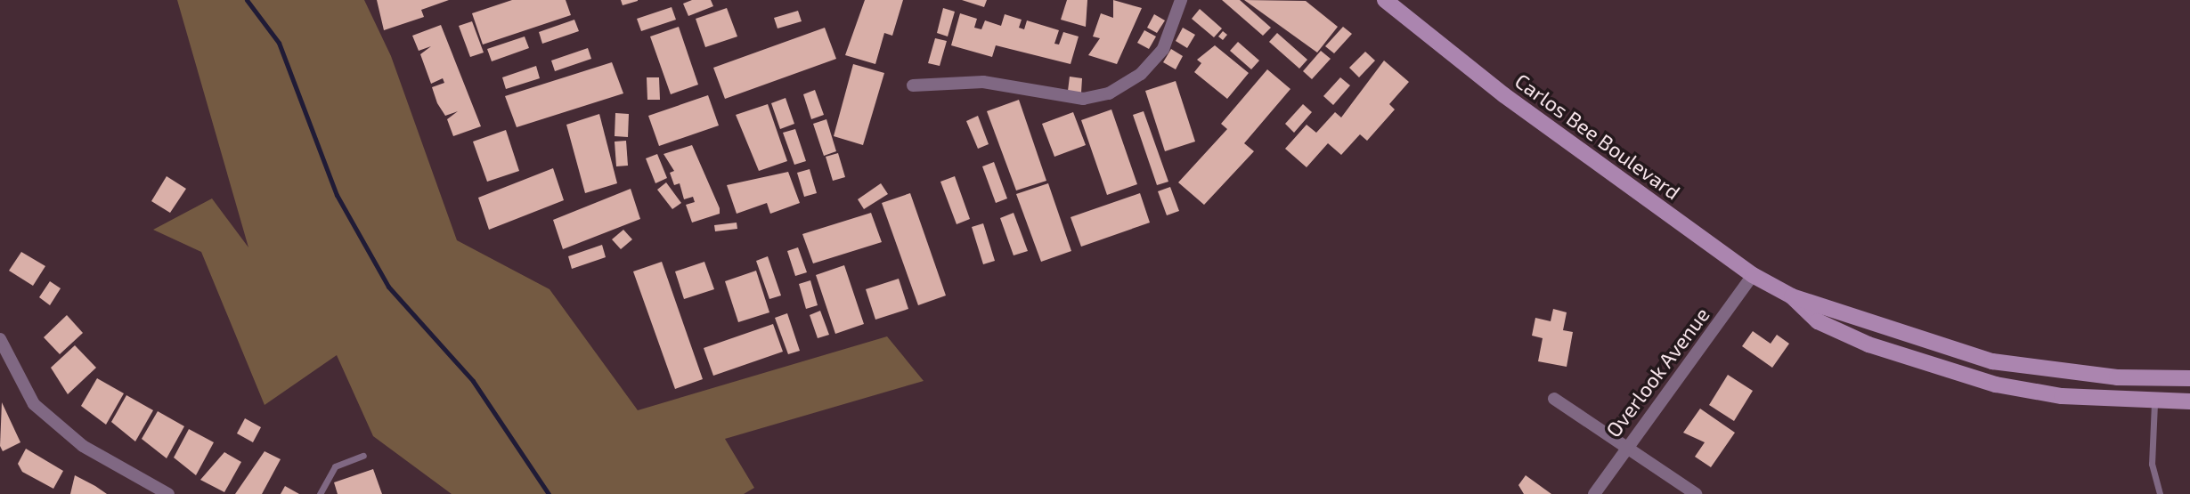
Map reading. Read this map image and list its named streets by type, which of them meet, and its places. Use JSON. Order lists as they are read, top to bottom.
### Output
{
  "streets": {
    "main road": ["Carlos Bee Boulevard"],
    "street": ["Overlook Avenue"]
  },
  "crossings": [
    ["Carlos Bee Boulevard", "Overlook Avenue"]
  ]
}
